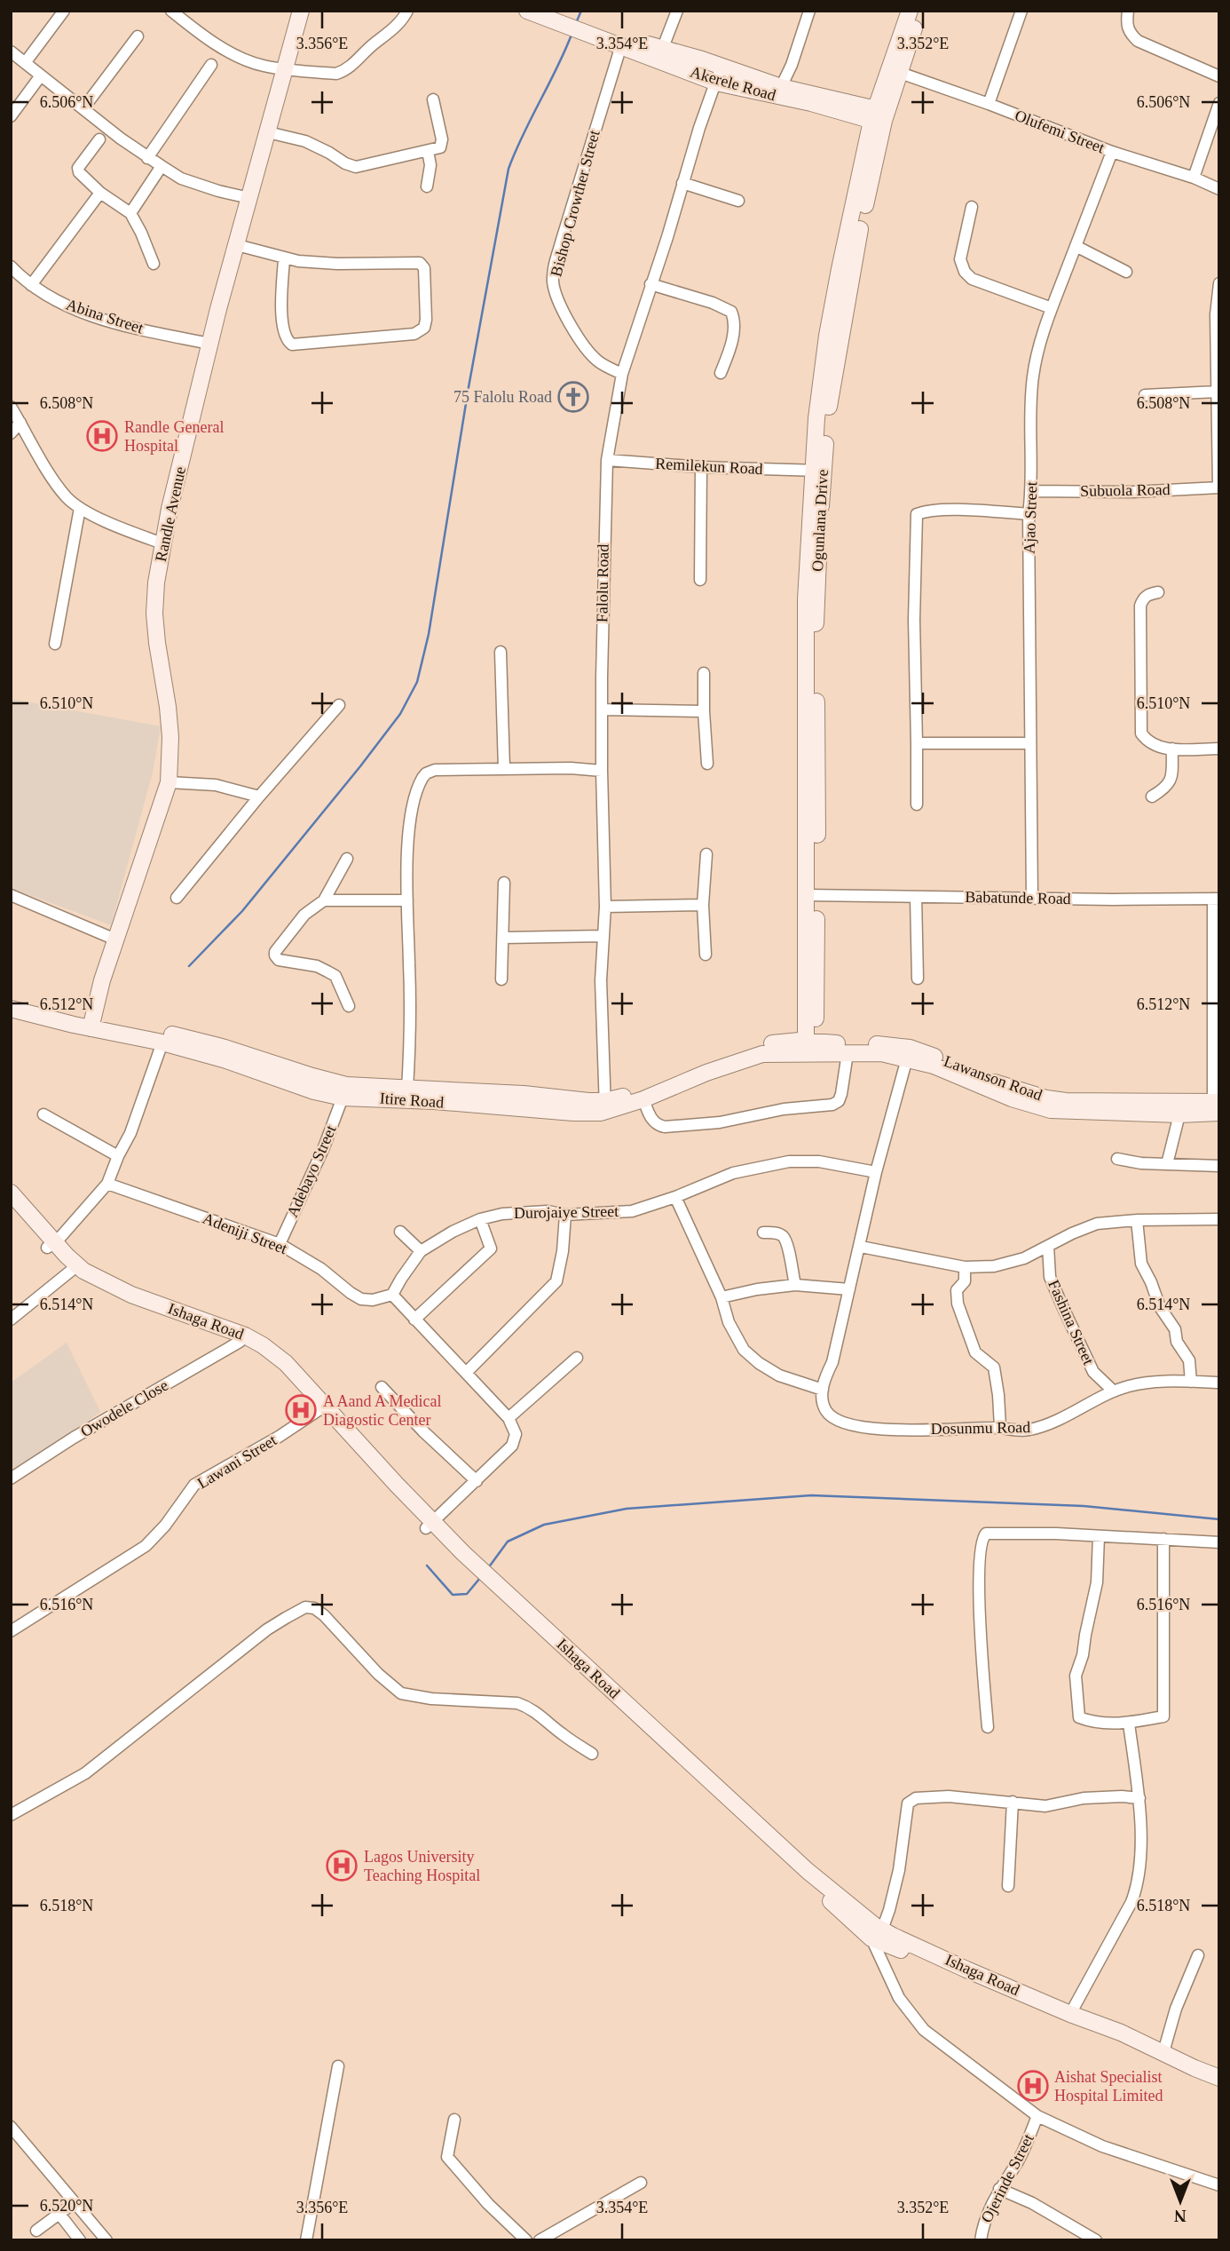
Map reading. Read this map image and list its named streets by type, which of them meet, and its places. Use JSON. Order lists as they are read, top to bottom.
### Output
{
  "streets": {
    "main road": [
      "Akerele Road",
      "Randle Avenue",
      "Ogunlana Drive",
      "Lawanson Road",
      "Itire Road",
      "Ishaga Road"
    ],
    "street": [
      "Olufemi Street",
      "Bishop Crowther Street",
      "Abina Street",
      "Remilekun Road",
      "Subuola Road",
      "Ajao Street",
      "Falolu Road",
      "Babatunde Road",
      "Adebayo Street",
      "Durojaiye Street",
      "Adeniji Street",
      "Fashina Street",
      "Owodele Close",
      "Dosunmu Road",
      "Lawani Street",
      "Ojerinde Street"
    ]
  },
  "crossings": [
    ["Akerele Road", "Bishop Crowther Street"],
    ["Akerele Road", "Ogunlana Drive"],
    ["Akerele Road", "Falolu Road"],
    ["Olufemi Street", "Ajao Street"],
    ["Olufemi Street", "Ogunlana Drive"],
    ["Bishop Crowther Street", "Falolu Road"],
    ["Abina Street", "Randle Avenue"],
    ["Remilekun Road", "Ogunlana Drive"],
    ["Remilekun Road", "Falolu Road"],
    ["Subuola Road", "Ajao Street"],
    ["Randle Avenue", "Itire Road"],
    ["Ajao Street", "Babatunde Road"],
    ["Ogunlana Drive", "Babatunde Road"],
    ["Ogunlana Drive", "Lawanson Road"],
    ["Ogunlana Drive", "Itire Road"],
    ["Falolu Road", "Itire Road"],
    ["Lawanson Road", "Itire Road"],
    ["Itire Road", "Adebayo Street"],
    ["Adebayo Street", "Adeniji Street"],
    ["Durojaiye Street", "Adeniji Street"],
    ["Ishaga Road", "Owodele Close"],
    ["Ishaga Road", "Lawani Street"],
    ["Fashina Street", "Dosunmu Road"]
  ],
  "places": {
    "church": ["75 Falolu Road"],
    "hospital": [
      "Randle General Hospital",
      "A Aand A Medical Diagostic Center",
      "Lagos University Teaching Hospital",
      "Aishat Specialist Hospital Limited"
    ]
  },
  "north": "bottom",
  "coordinates": [
    "3.356°E",
    "3.354°E",
    "3.352°E",
    "6.506°N",
    "6.508°N",
    "6.510°N",
    "6.512°N",
    "6.514°N",
    "6.516°N",
    "6.518°N",
    "6.520°N"
  ]
}
